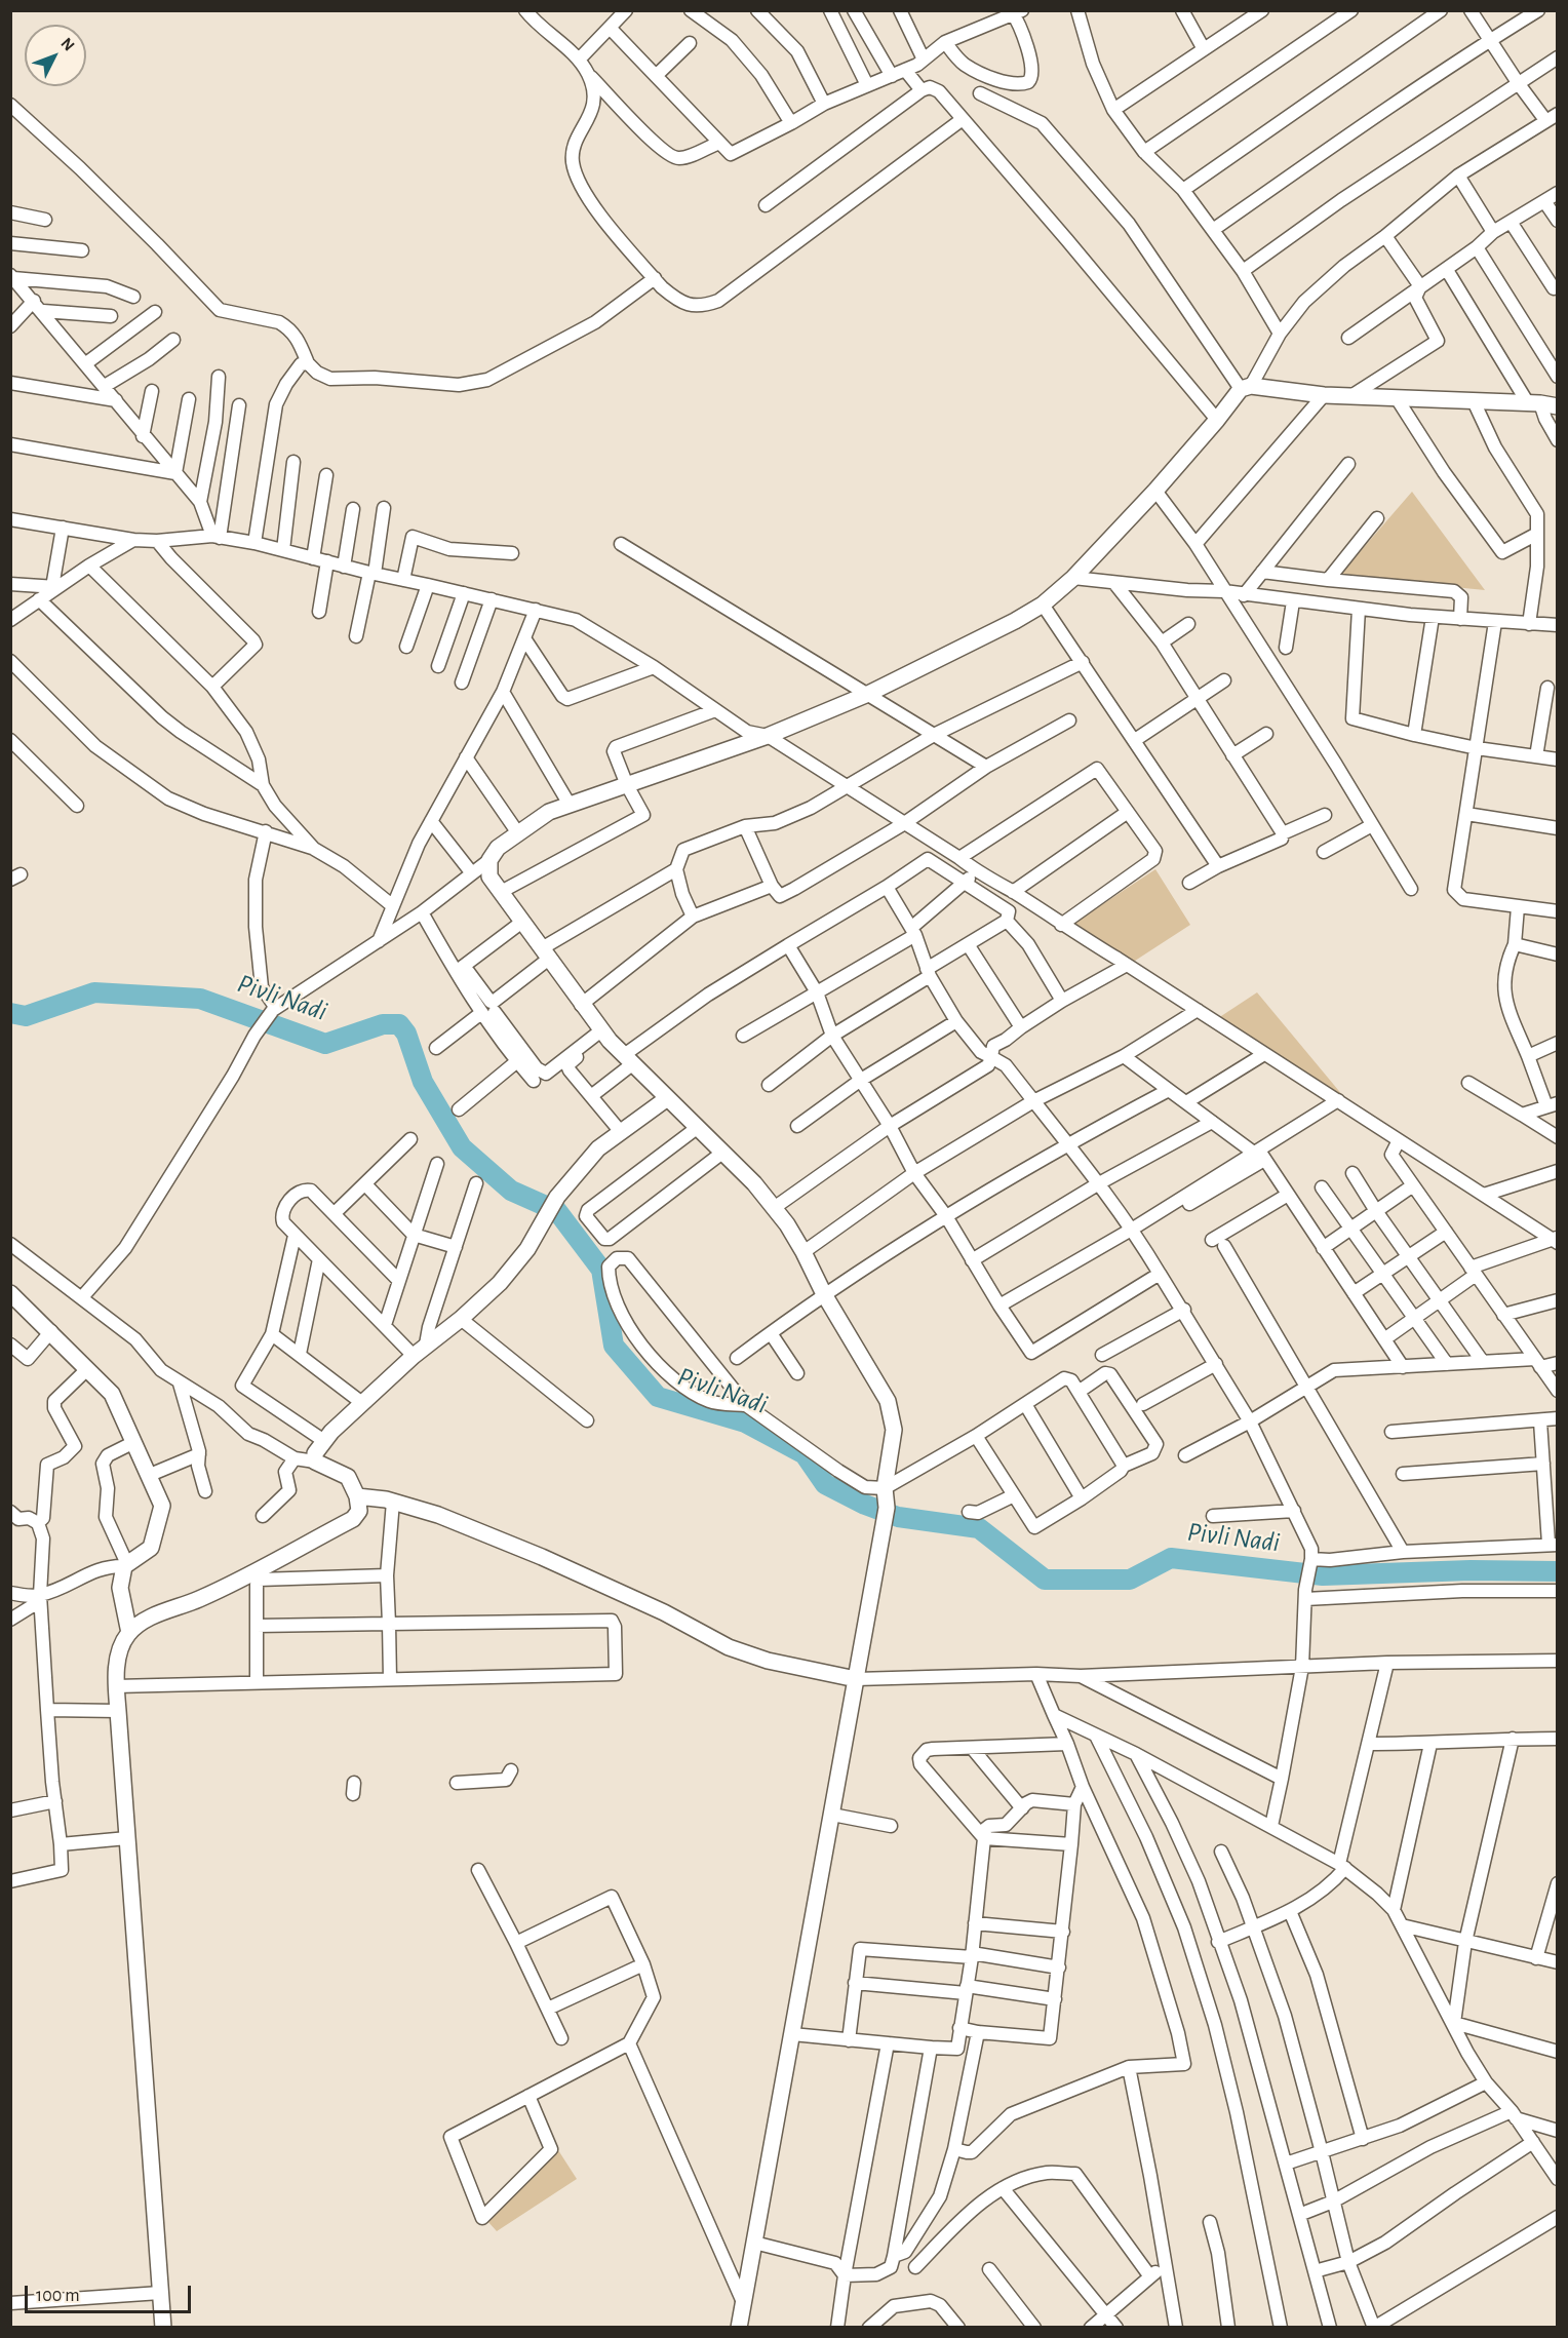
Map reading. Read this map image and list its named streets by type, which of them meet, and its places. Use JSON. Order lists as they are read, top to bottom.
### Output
{
  "water": ["Pivli Nadi"],
  "scale_bar": "100 m",
  "north": "top right"
}
